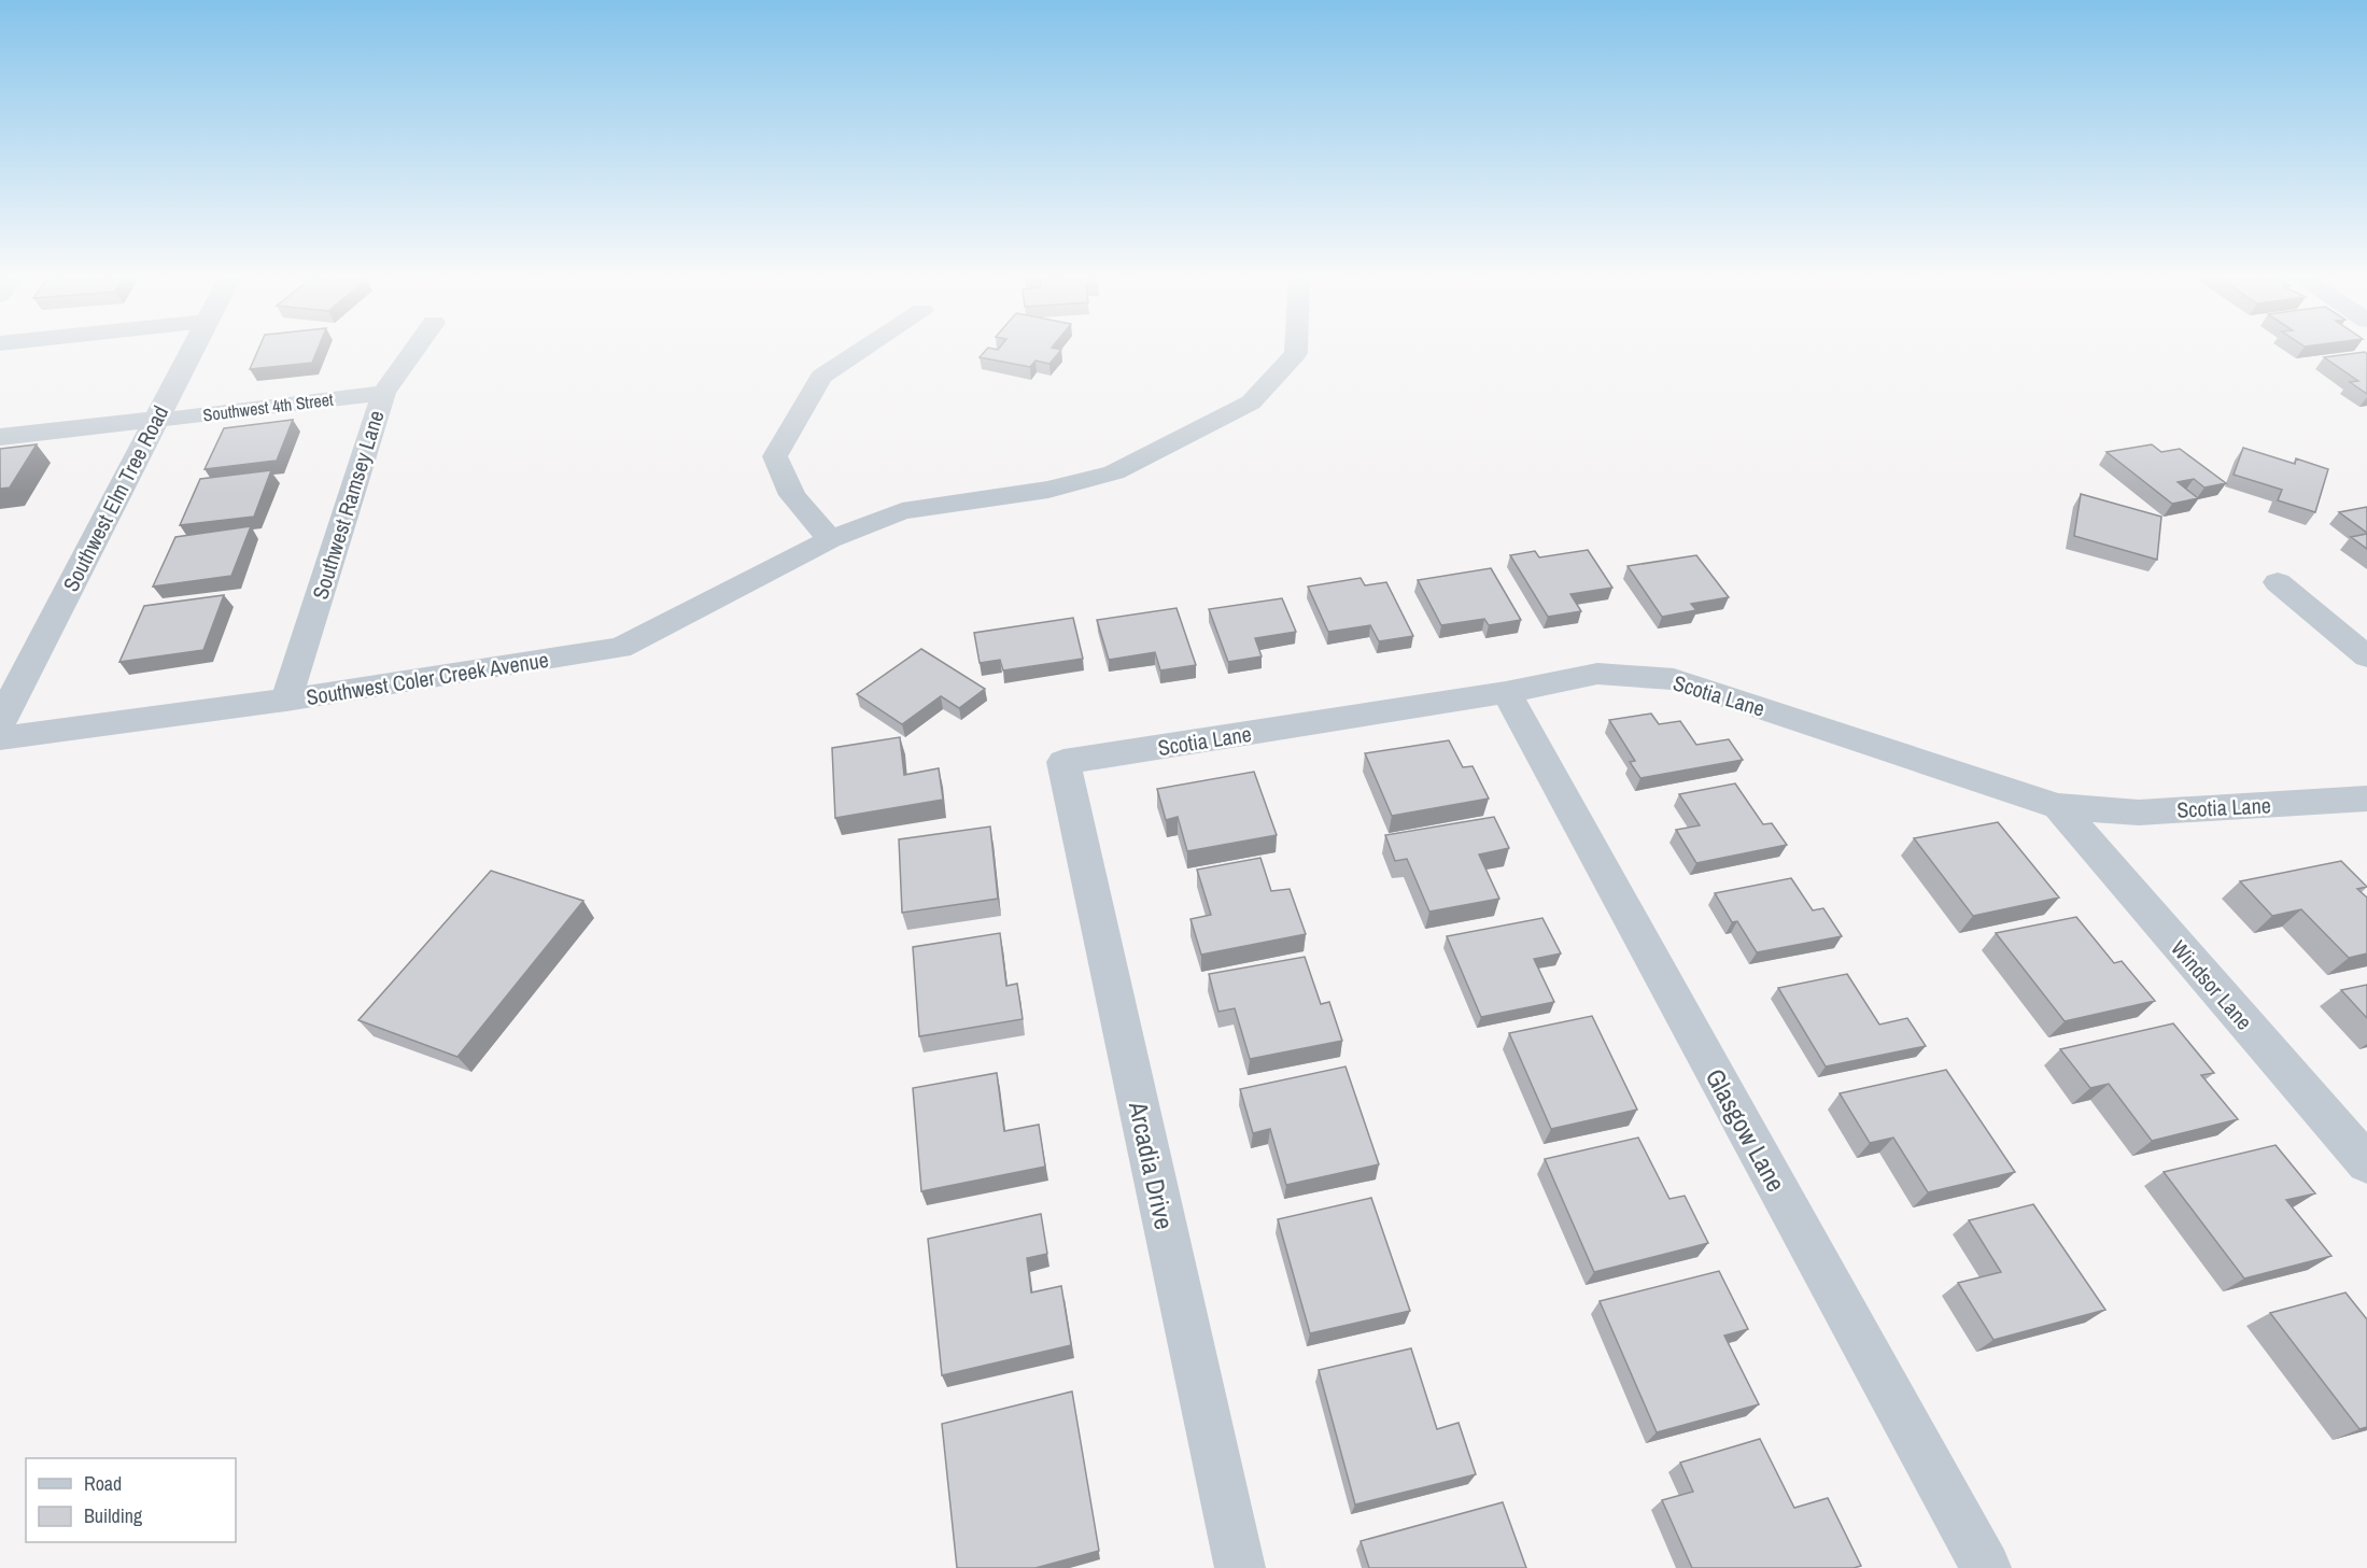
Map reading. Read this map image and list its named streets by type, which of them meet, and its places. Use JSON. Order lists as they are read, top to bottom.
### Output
{
  "streets": {
    "street": [
      "Southwest 4th Street",
      "Southwest Elm Tree Road",
      "Southwest Ramsey Lane",
      "Southwest Coler Creek Avenue",
      "Scotia Lane",
      "Windsor Lane",
      "Glasgow Lane",
      "Arcadia Drive"
    ]
  },
  "crossings": [
    ["Southwest 4th Street", "Southwest Elm Tree Road"],
    ["Southwest 4th Street", "Southwest Ramsey Lane"],
    ["Southwest Ramsey Lane", "Southwest Coler Creek Avenue"],
    ["Scotia Lane", "Windsor Lane"],
    ["Scotia Lane", "Glasgow Lane"],
    ["Scotia Lane", "Arcadia Drive"]
  ],
  "legend": ["Road", "Building"]
}
